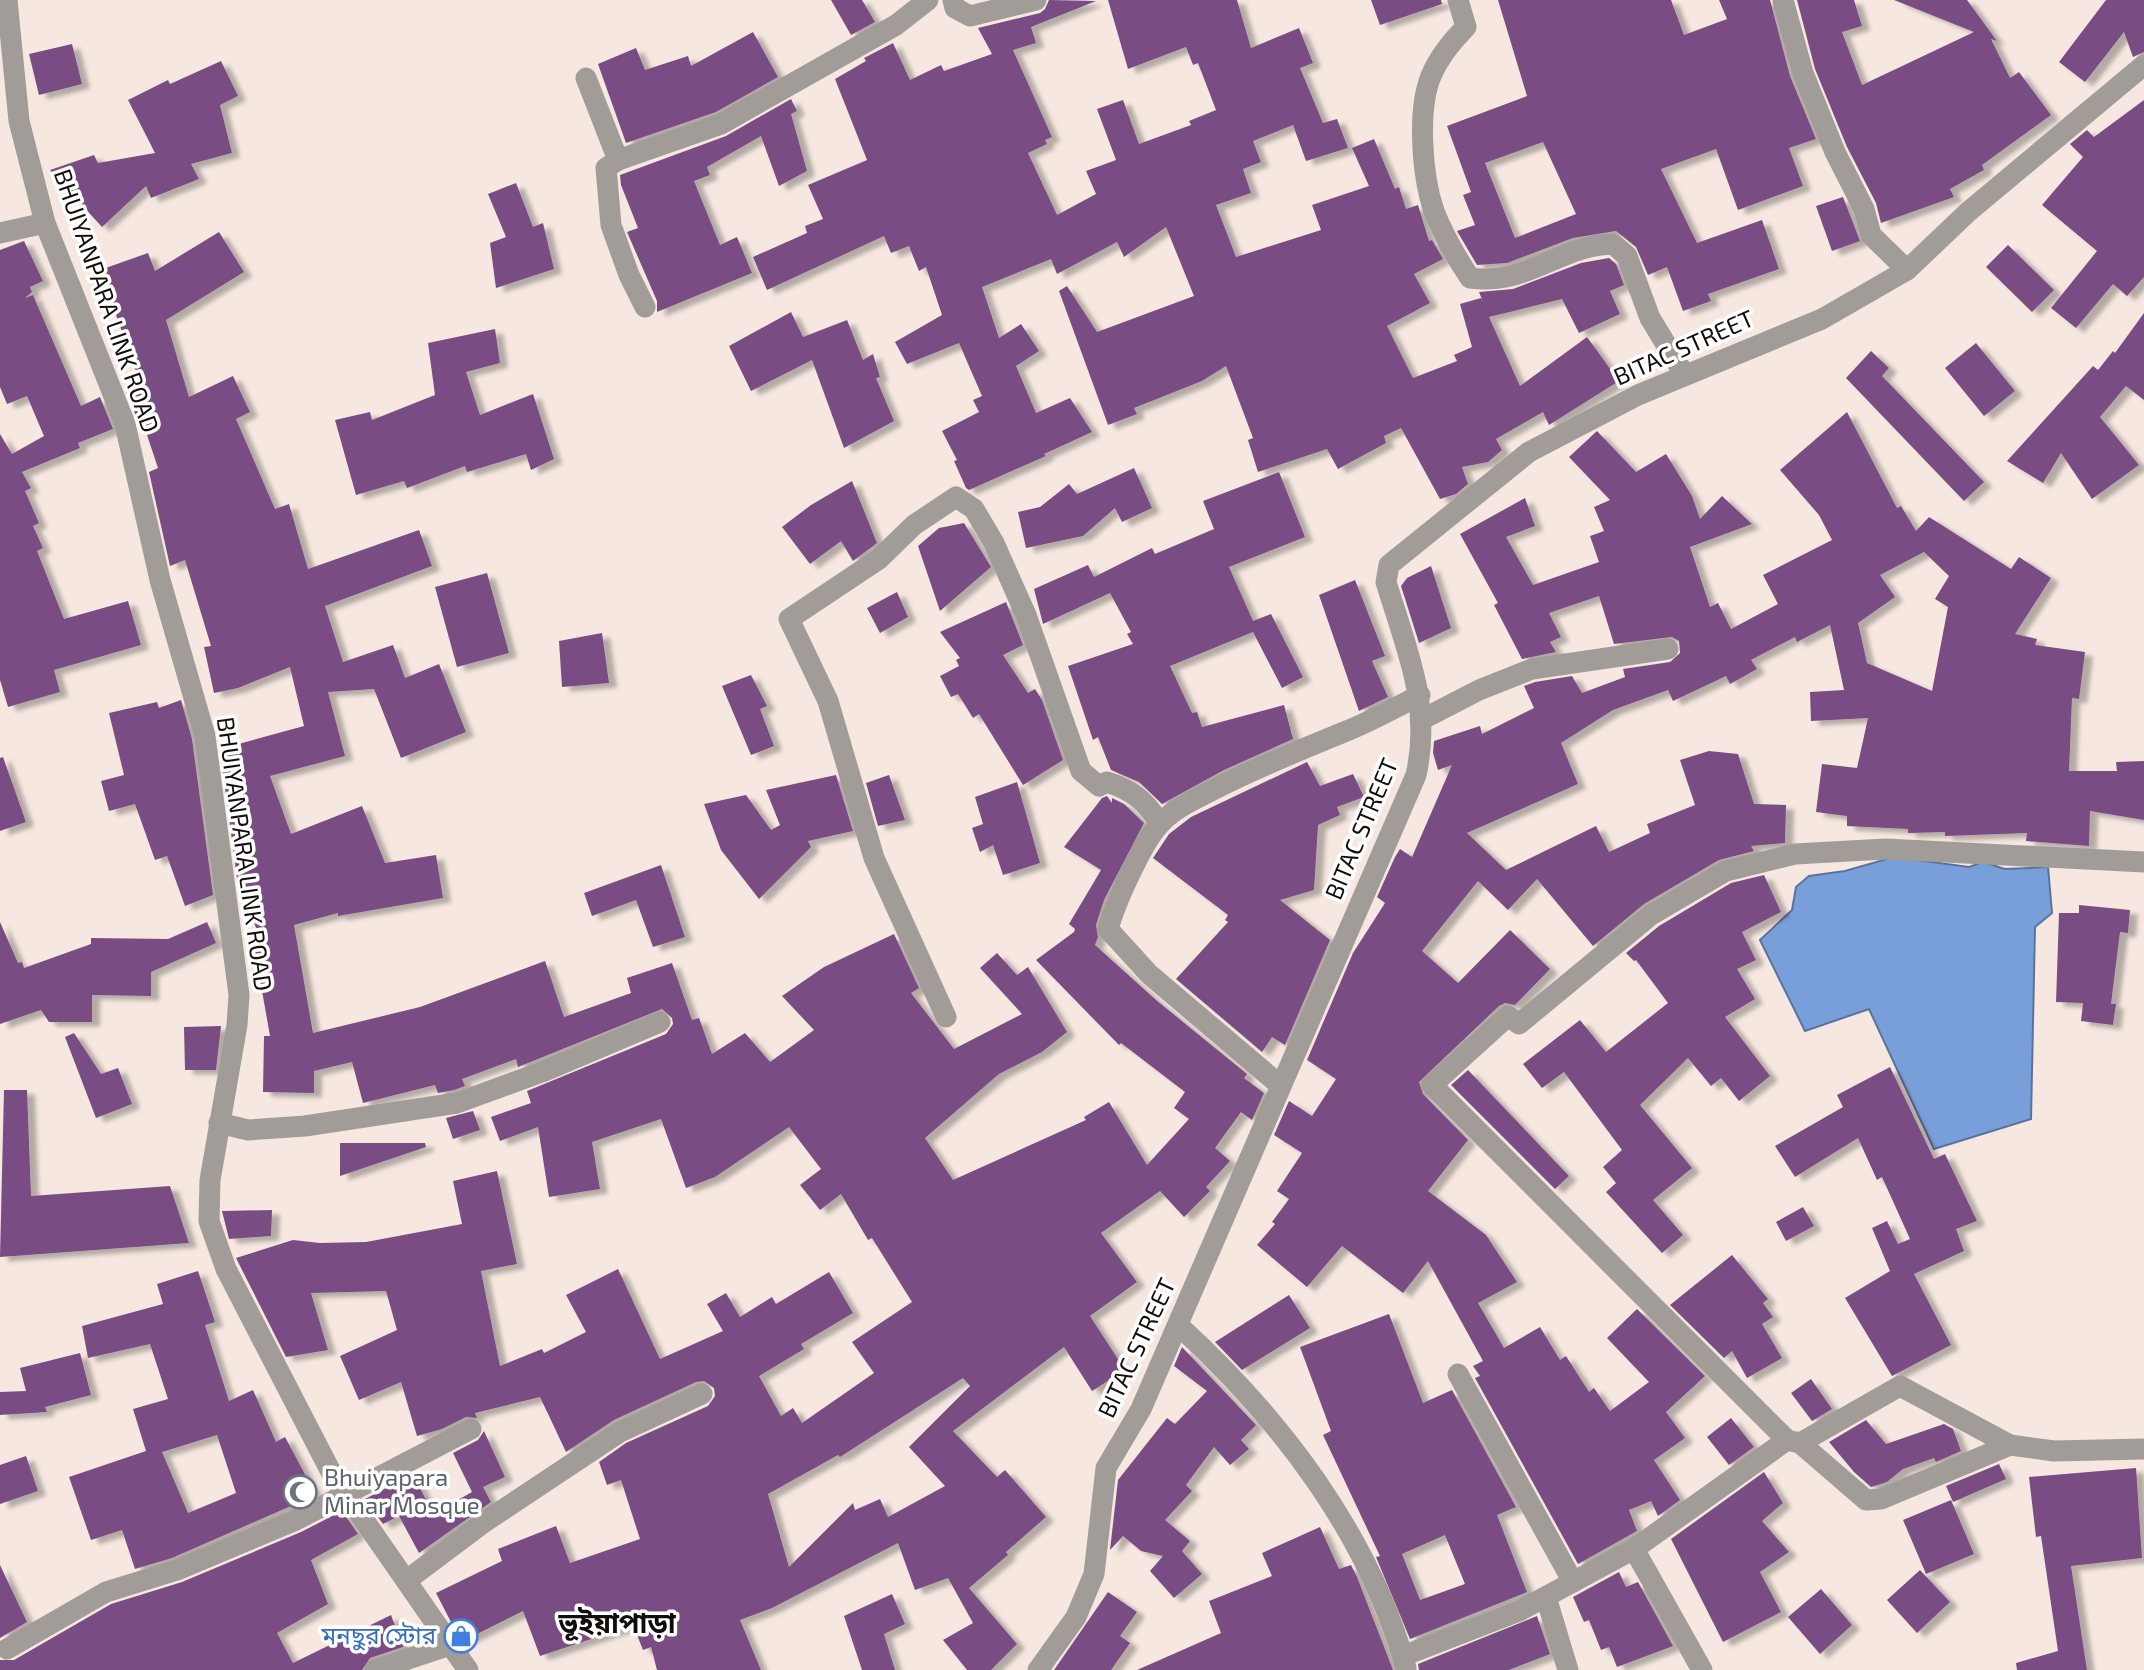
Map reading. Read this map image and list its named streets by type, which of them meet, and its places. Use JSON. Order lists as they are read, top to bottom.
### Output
{
  "streets": {
    "street": ["BHUIYANPARA LINK ROAD", "BITAC STREET"]
  },
  "districts": ["ভূইয়াপাড়া"],
  "places": {
    "mosque": ["Bhuiyapara Minar Mosque"],
    "shop": ["মনছুর স্টোর"]
  }
}
